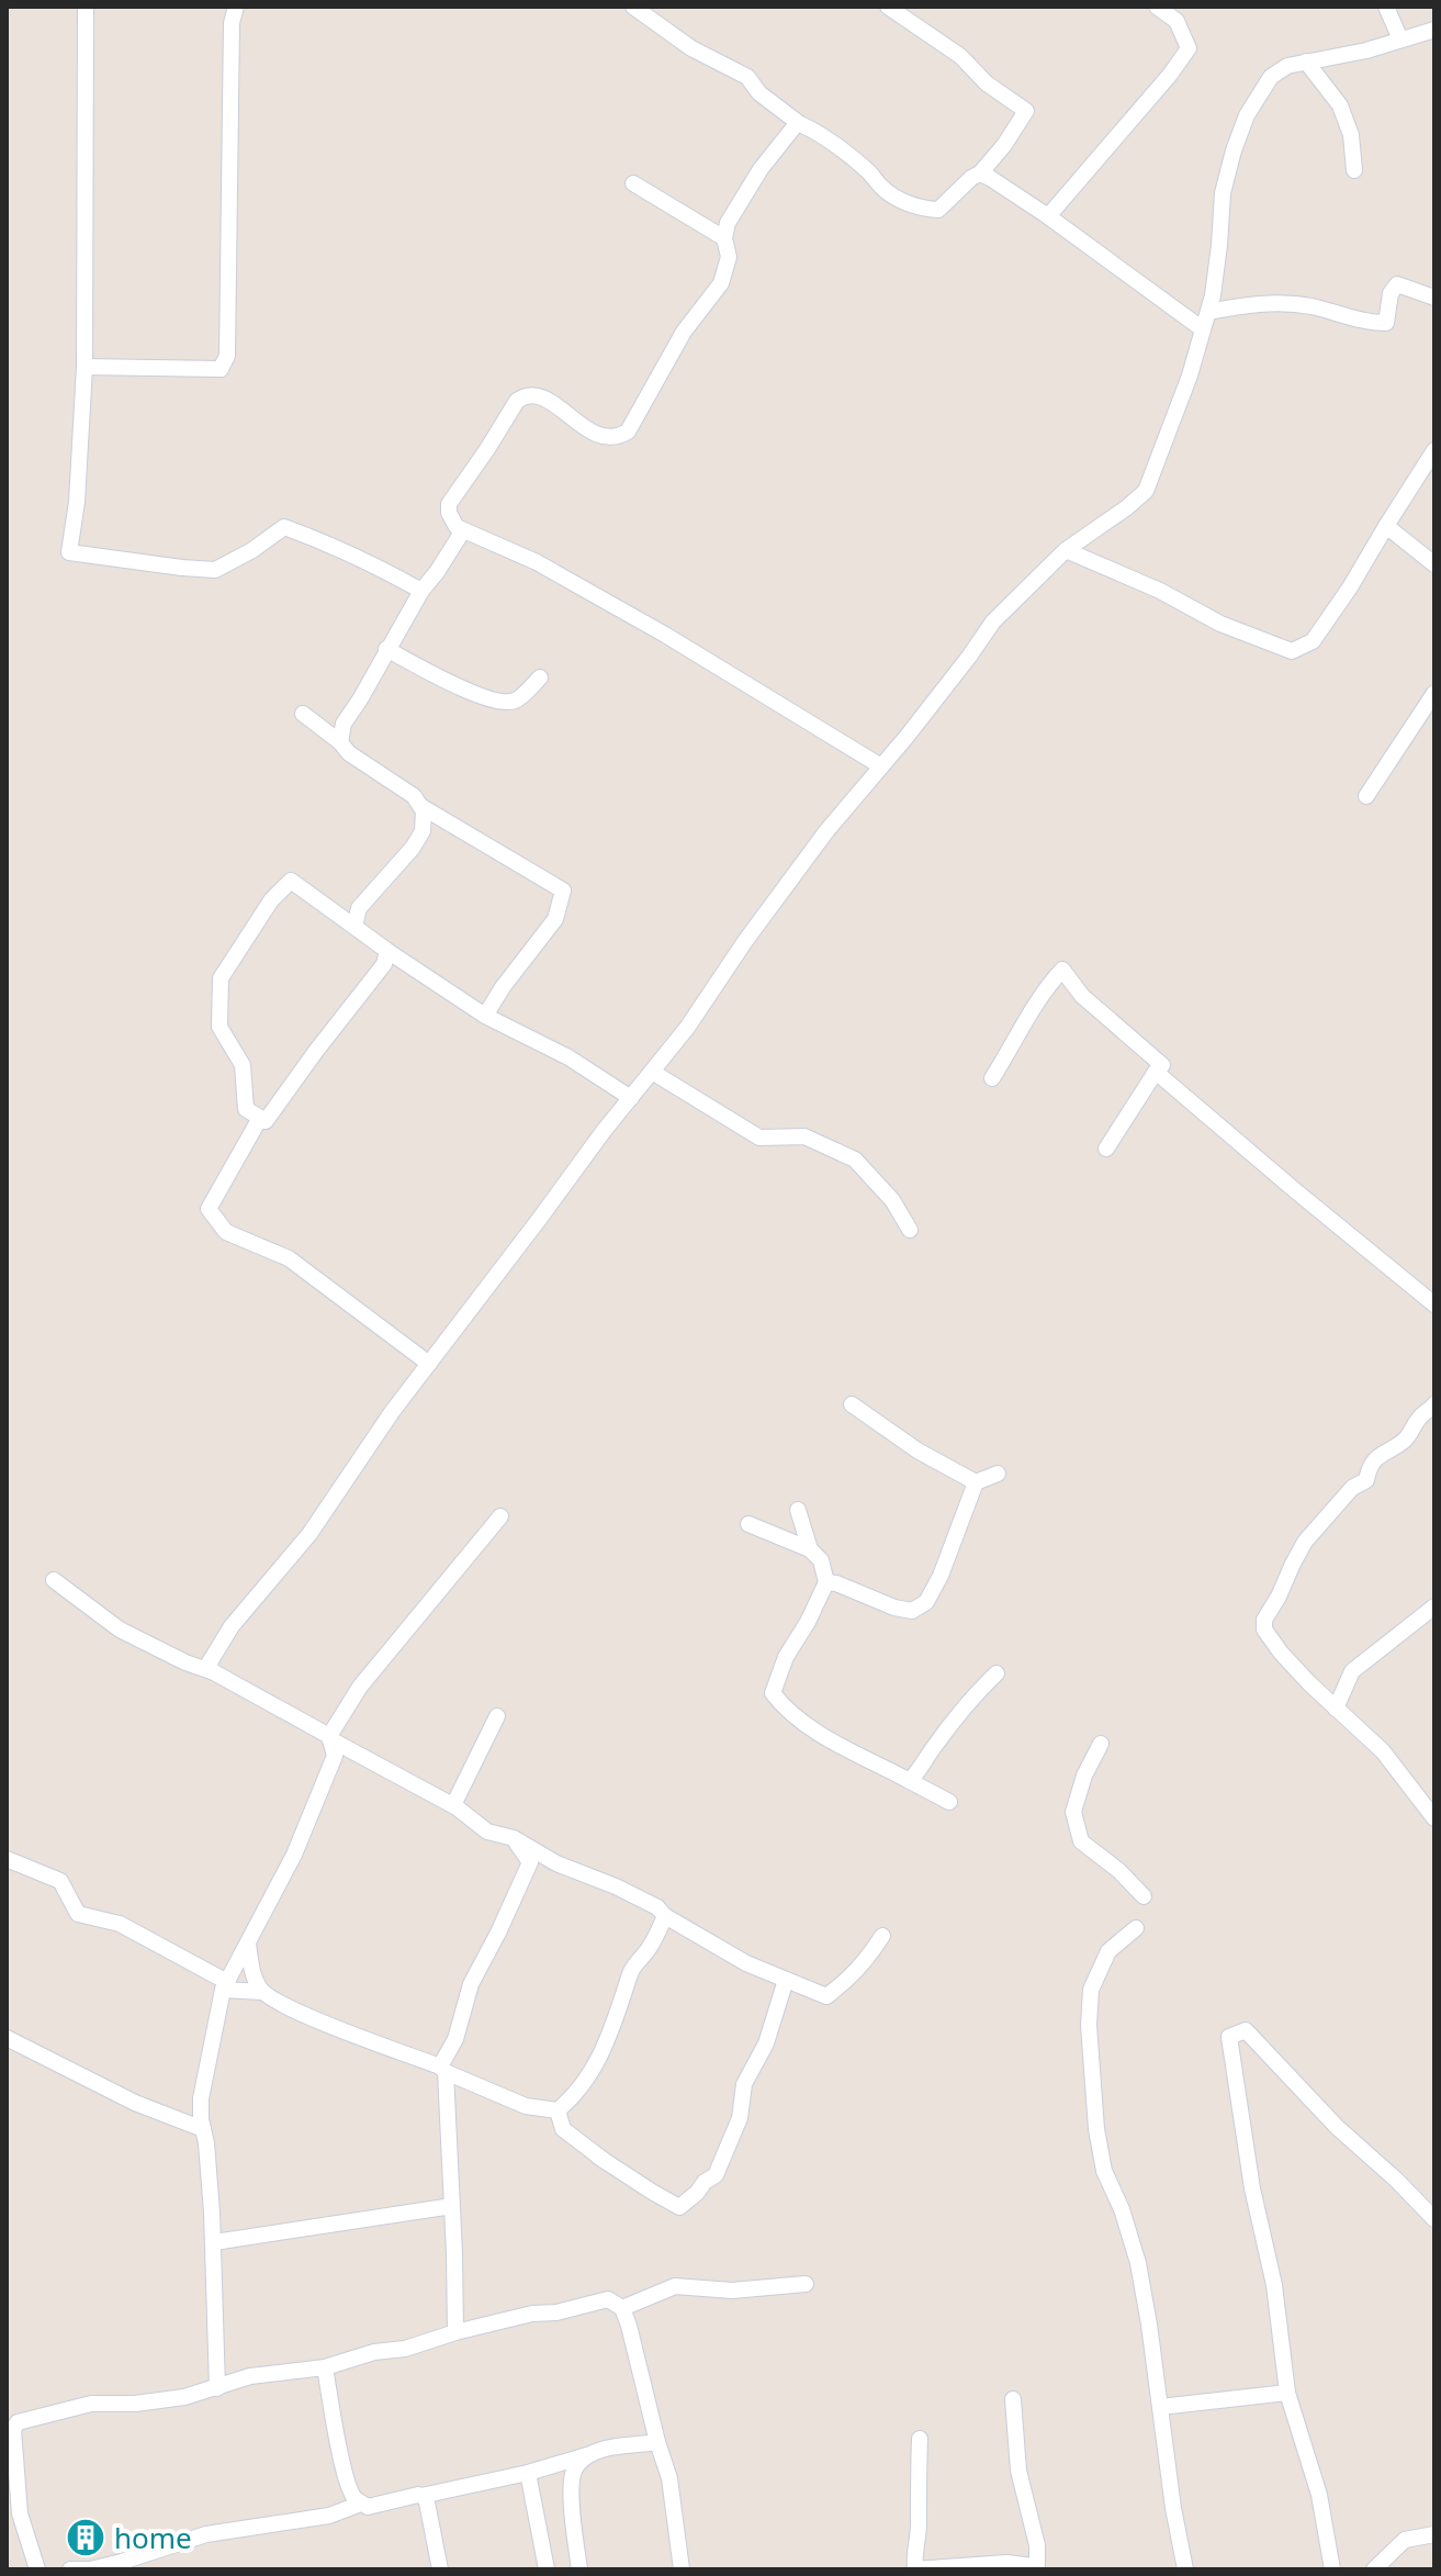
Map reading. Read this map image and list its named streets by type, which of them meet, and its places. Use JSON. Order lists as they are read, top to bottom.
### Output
{
  "places": {
    "building": ["home"]
  }
}
